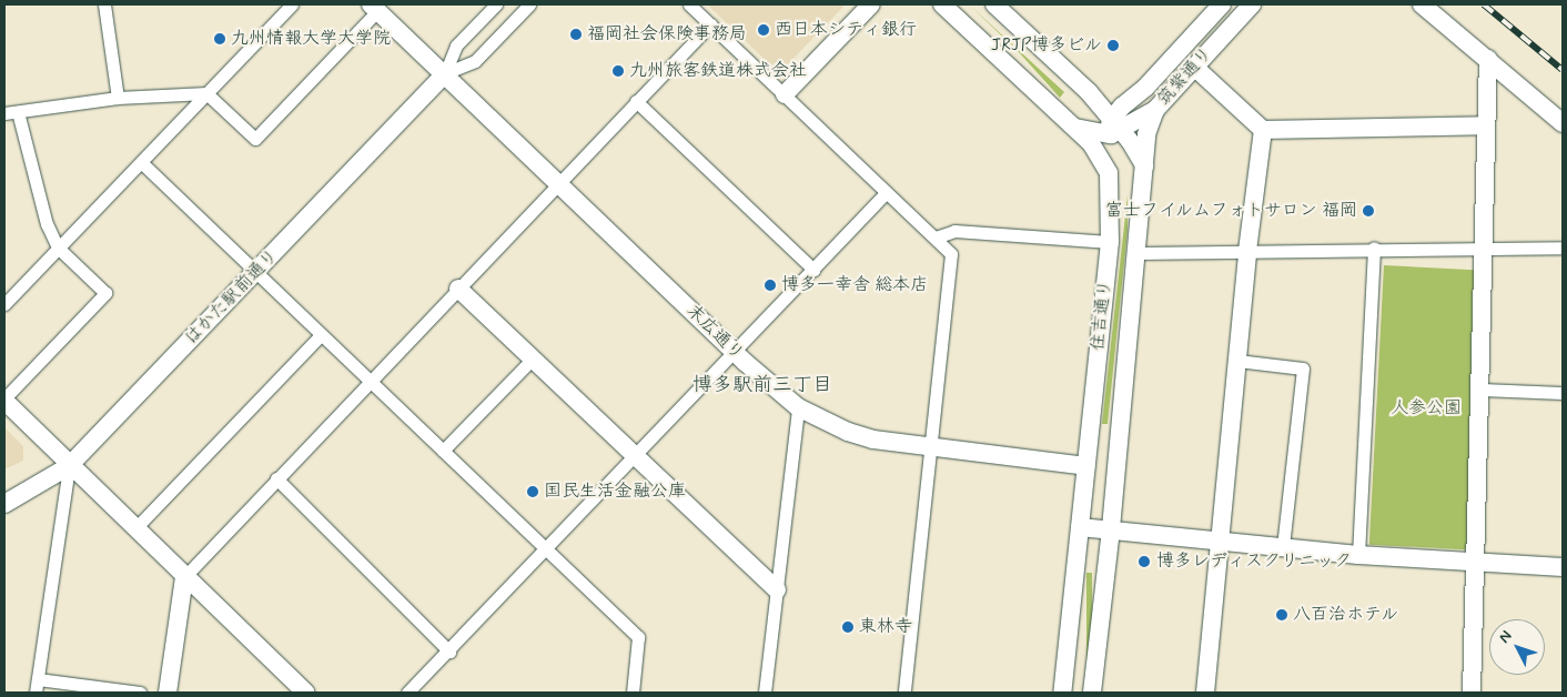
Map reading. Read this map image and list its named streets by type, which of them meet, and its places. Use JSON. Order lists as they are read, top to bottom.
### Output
{
  "streets": {
    "street": [
      "筑紫通り",
      "はかた駅前通り",
      "住吉通り",
      "末広通り"
    ]
  },
  "crossings": [
    ["筑紫通り", "住吉通り"],
    ["はかた駅前通り", "末広通り"],
    ["住吉通り", "末広通り"]
  ],
  "districts": ["博多駅前三丁目"],
  "parks": ["人参公園"],
  "places": [
    "西日本シティ銀行",
    "福岡社会保険事務局",
    "九州情報大学大学院",
    "JRJP博多ビル",
    "九州旅客鉄道株式会社",
    "富士フイルムフォトサロン 福岡",
    "博多一幸舎 総本店",
    "国民生活金融公庫",
    "博多レディスクリニック",
    "八百治ホテル",
    "東林寺"
  ],
  "north": "top left"
}
